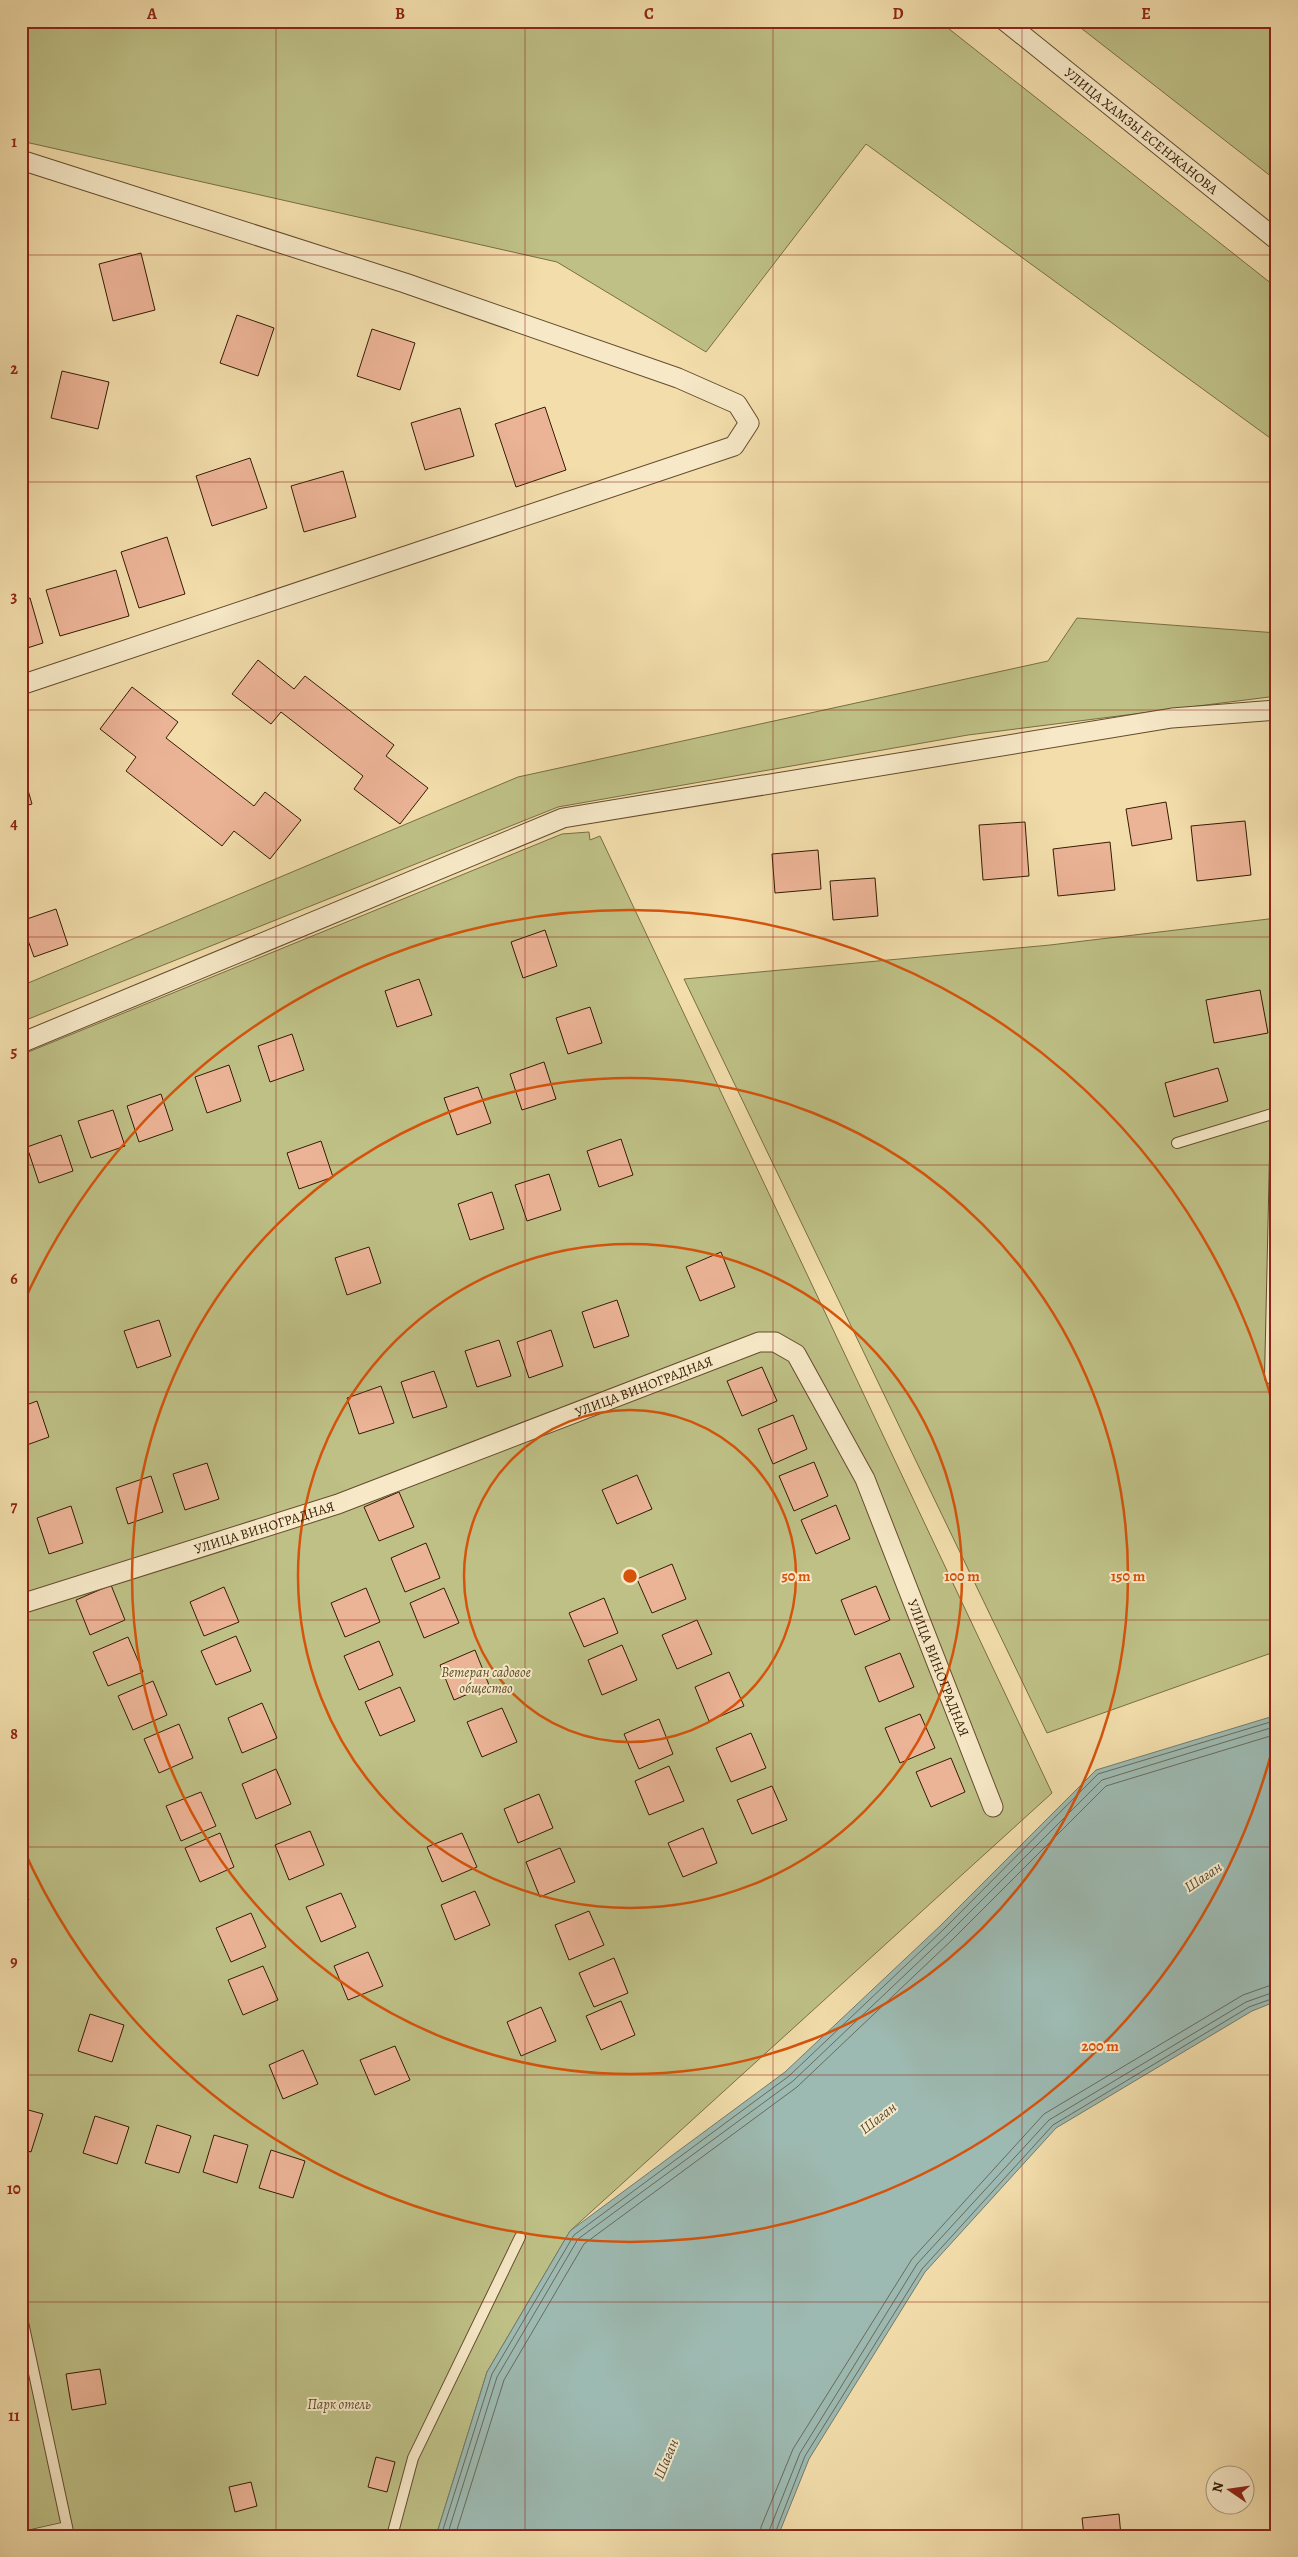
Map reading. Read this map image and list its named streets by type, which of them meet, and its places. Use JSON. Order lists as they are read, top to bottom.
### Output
{
  "streets": {
    "street": ["УЛИЦА ХАМЗЫ ЕСЕНЖАНОВА", "УЛИЦА ВИНОГРАДНАЯ"]
  },
  "water": ["Шаған"],
  "parks": ["Ветеран садовое общество", "Парк отель"],
  "north": "left",
  "grid": {
    "columns": [
      "A",
      "B",
      "C",
      "D",
      "E"
    ],
    "rows": [
      "1",
      "2",
      "3",
      "4",
      "5",
      "6",
      "7",
      "8",
      "9",
      "10",
      "11"
    ]
  },
  "rings": [
    "50 m",
    "100 m",
    "150 m",
    "200 m"
  ]
}
